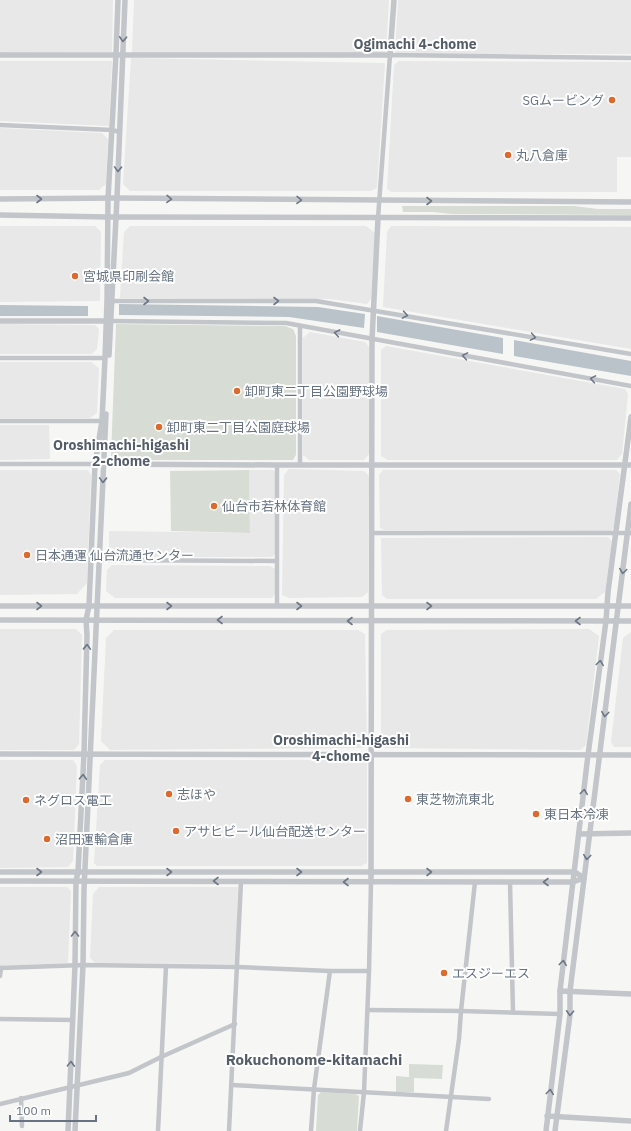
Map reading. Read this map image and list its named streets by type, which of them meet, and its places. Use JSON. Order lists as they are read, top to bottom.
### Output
{
  "districts": [
    "Ogimachi 4-chome",
    "Oroshimachi-higashi 2-chome",
    "Oroshimachi-higashi 4-chome",
    "Rokuchonome-kitamachi"
  ],
  "places": [
    "SGムービング",
    "丸八倉庫",
    "宮城県印刷会館",
    "卸町東二丁目公園野球場",
    "卸町東二丁目公園庭球場",
    "仙台市若林体育館",
    "日本通運 仙台流通センター",
    "志ほや",
    "東芝物流東北",
    "ネグロス電工",
    "東日本冷凍",
    "アサヒビール仙台配送センター",
    "沼田運輸倉庫",
    "エスジーエス"
  ],
  "scale_bar": "100 m"
}
